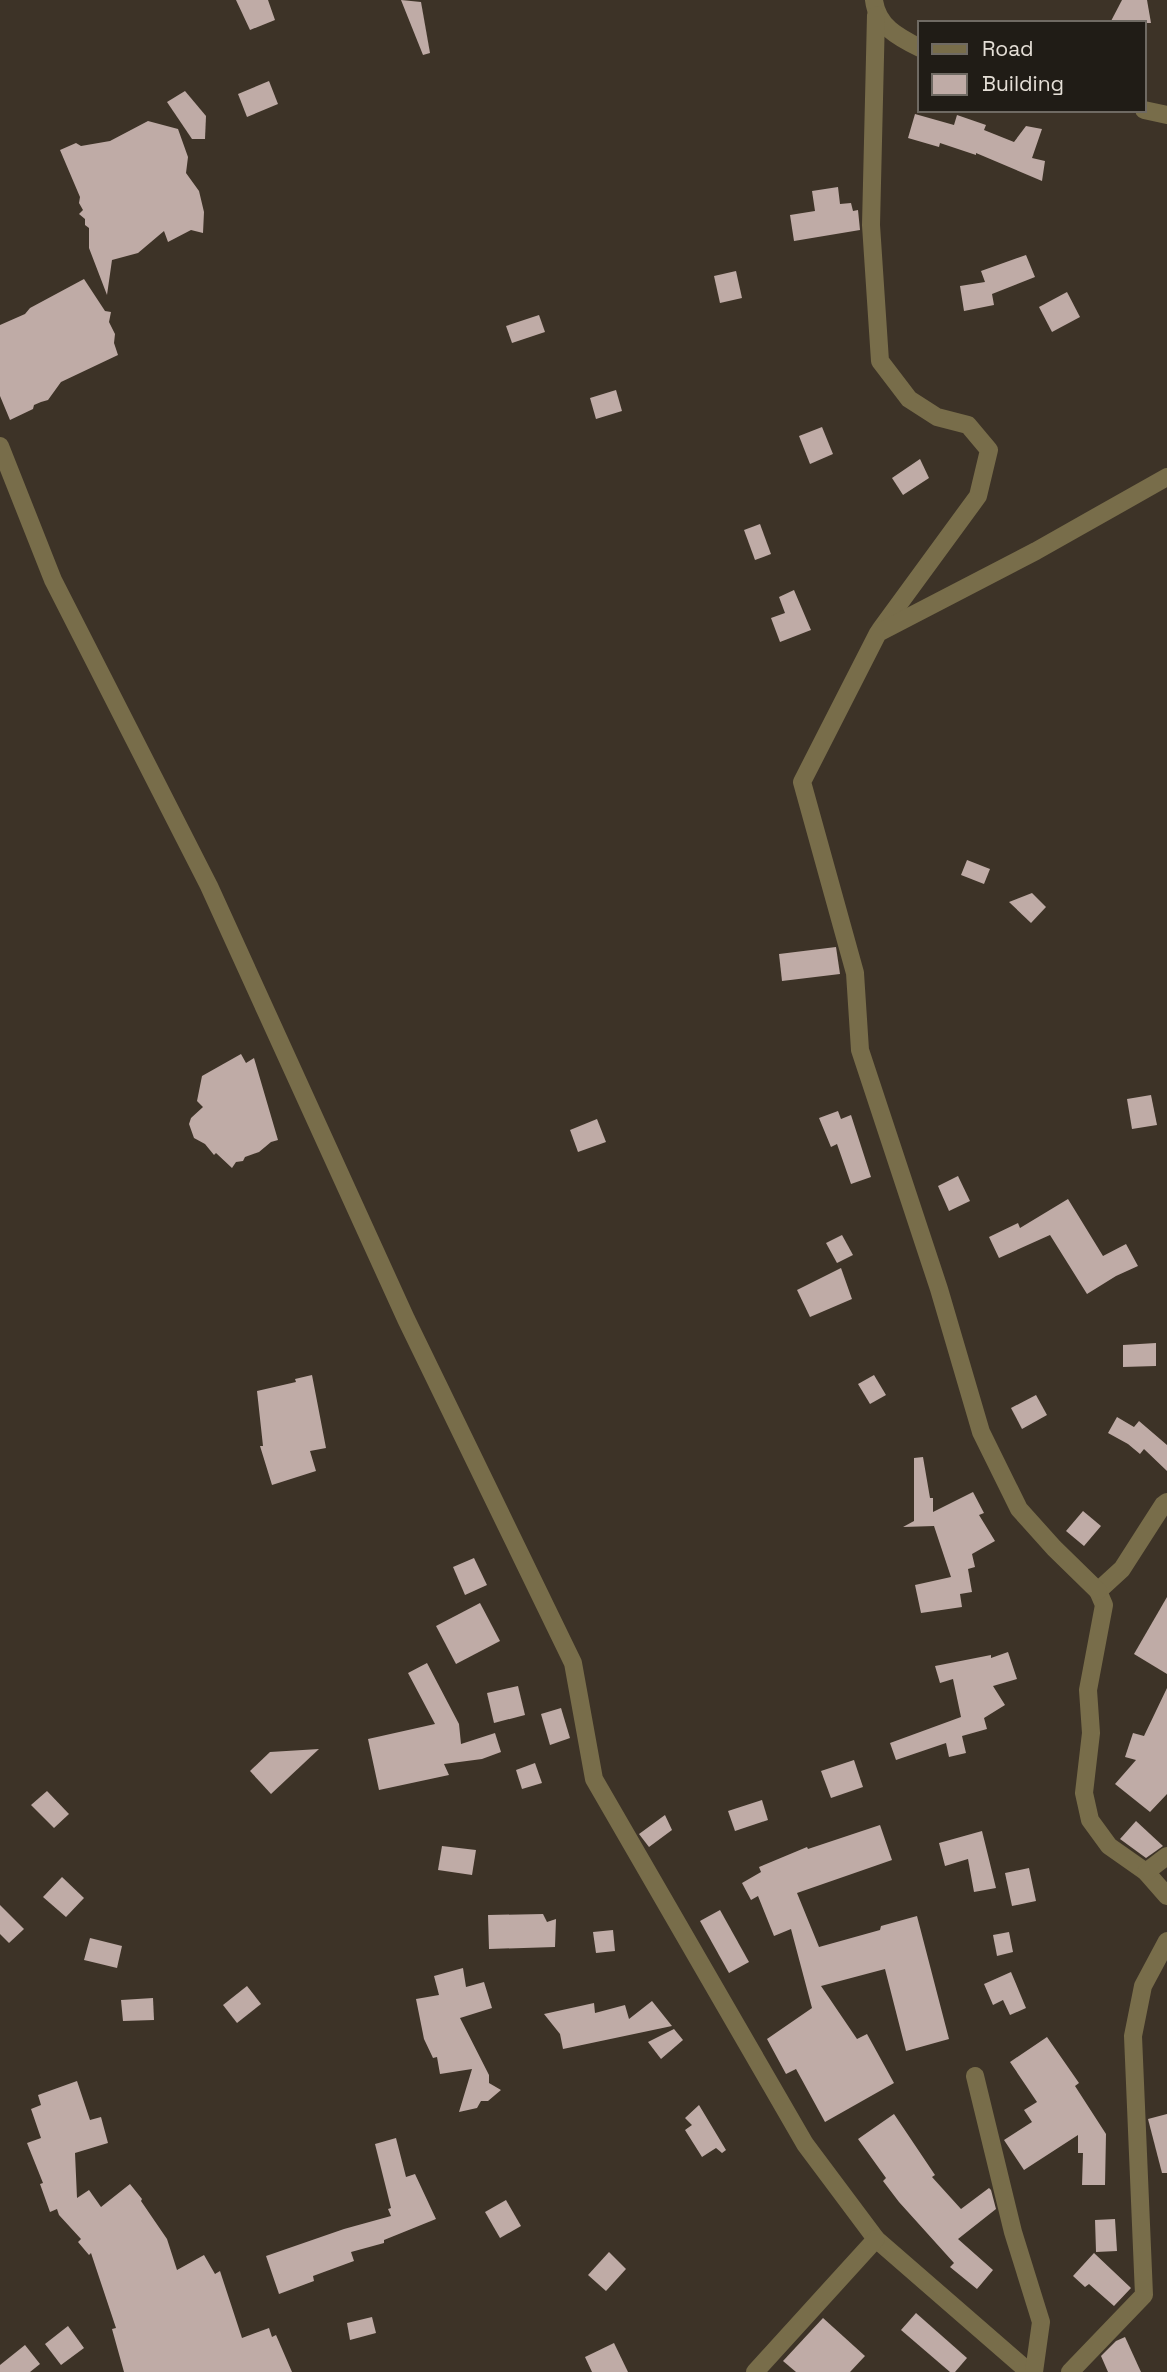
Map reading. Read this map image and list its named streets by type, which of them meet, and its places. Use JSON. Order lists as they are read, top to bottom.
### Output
{
  "legend": ["Road", "Building"]
}
